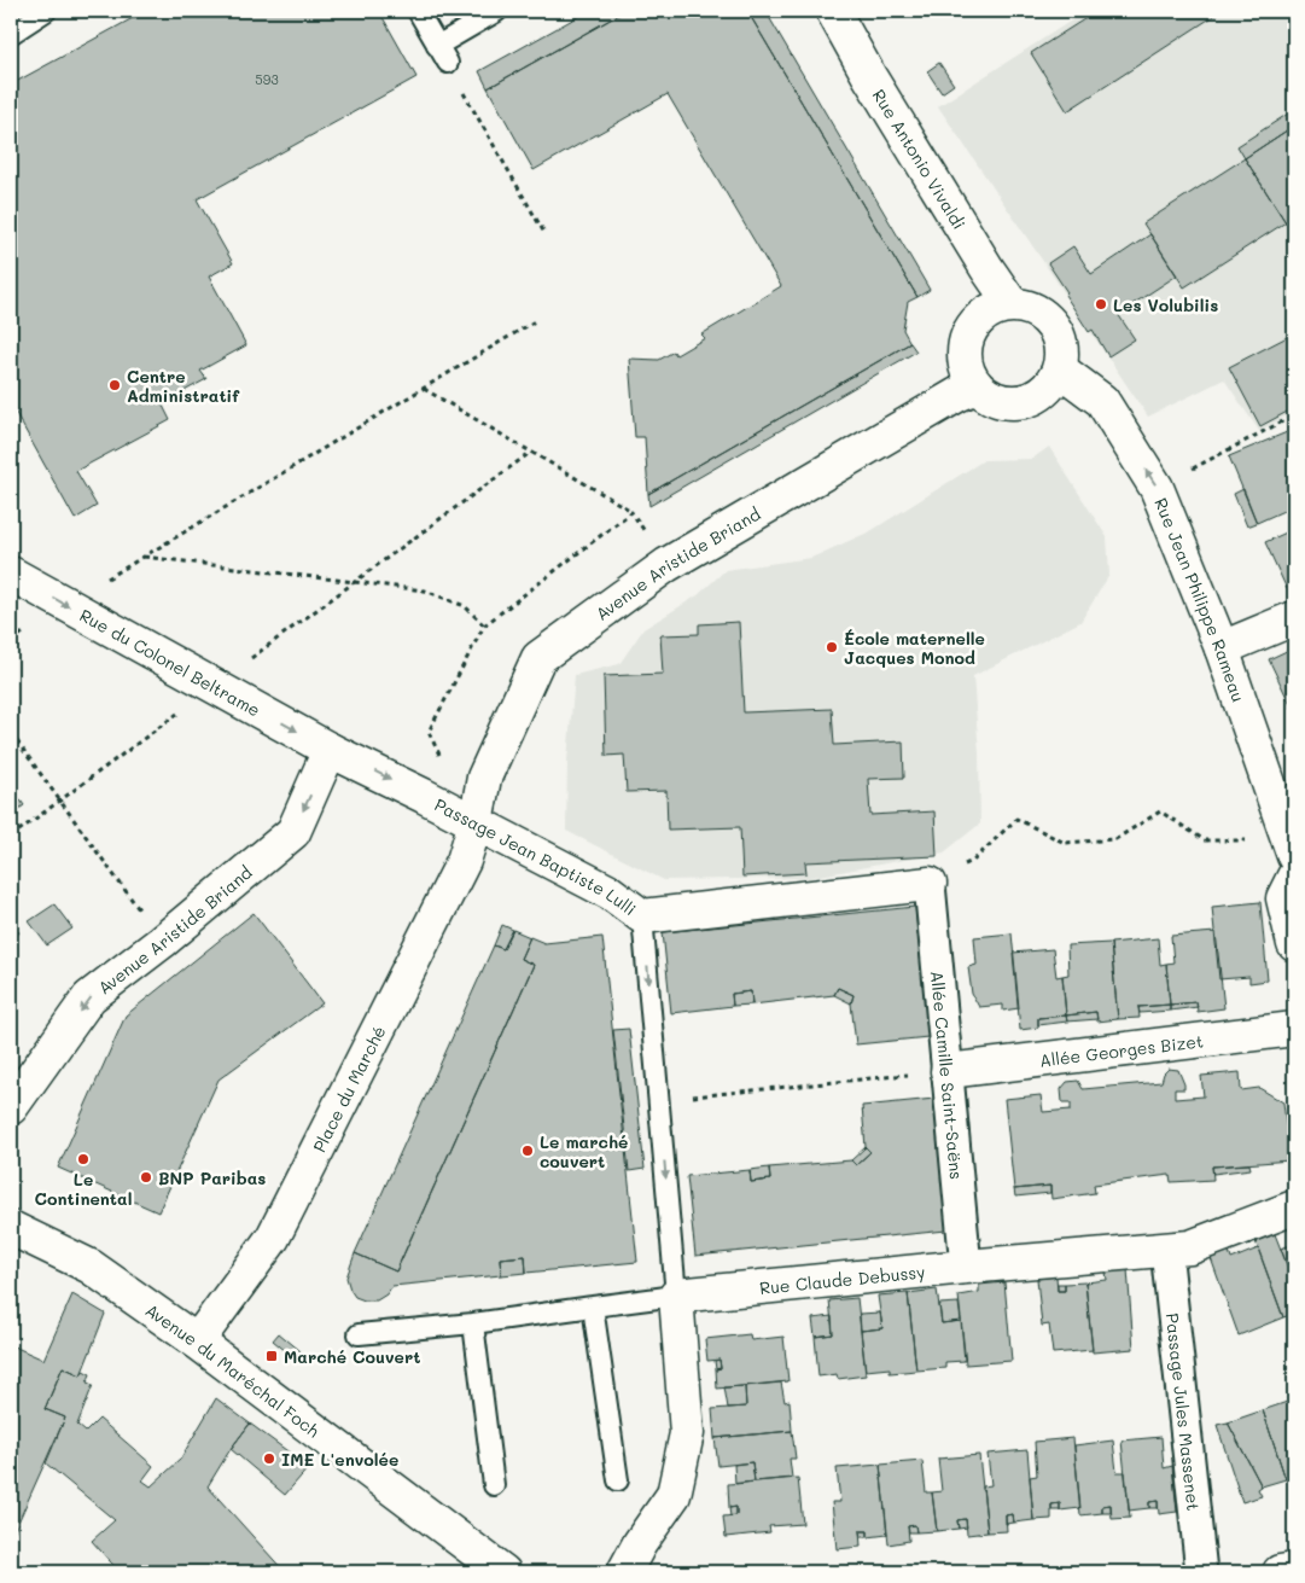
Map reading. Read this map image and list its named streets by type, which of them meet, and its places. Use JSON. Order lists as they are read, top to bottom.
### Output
{
  "streets": {
    "street": [
      "Rue Antonio Vivaldi",
      "Avenue Aristide Briand",
      "Rue Jean Philippe Rameau",
      "Rue du Colonel Beltrame",
      "Passage Jean Baptiste Lulli",
      "Allée Georges Bizet",
      "Allée Camille Saint-Saëns",
      "Place du Marché",
      "Rue Claude Debussy",
      "Avenue du Maréchal Foch",
      "Passage Jules Massenet"
    ]
  },
  "crossings": [
    ["Rue Antonio Vivaldi", "Avenue Aristide Briand"],
    ["Rue Antonio Vivaldi", "Rue Jean Philippe Rameau"],
    ["Avenue Aristide Briand", "Rue Jean Philippe Rameau"],
    ["Avenue Aristide Briand", "Rue du Colonel Beltrame"],
    ["Avenue Aristide Briand", "Passage Jean Baptiste Lulli"],
    ["Avenue Aristide Briand", "Place du Marché"],
    ["Rue du Colonel Beltrame", "Passage Jean Baptiste Lulli"],
    ["Passage Jean Baptiste Lulli", "Allée Camille Saint-Saëns"],
    ["Passage Jean Baptiste Lulli", "Place du Marché"],
    ["Allée Georges Bizet", "Allée Camille Saint-Saëns"],
    ["Allée Camille Saint-Saëns", "Rue Claude Debussy"],
    ["Place du Marché", "Avenue du Maréchal Foch"],
    ["Rue Claude Debussy", "Passage Jules Massenet"]
  ],
  "one_way": ["Avenue Aristide Briand", "Rue du Colonel Beltrame"],
  "places": {
    "other": [
      "Les Volubilis",
      "Centre Administratif",
      "École maternelle Jacques Monod",
      "Le marché couvert",
      "Le Continental",
      "BNP Paribas",
      "IME L'envolée"
    ],
    "transit": ["Marché Couvert"]
  },
  "house_numbers": ["593"]
}
